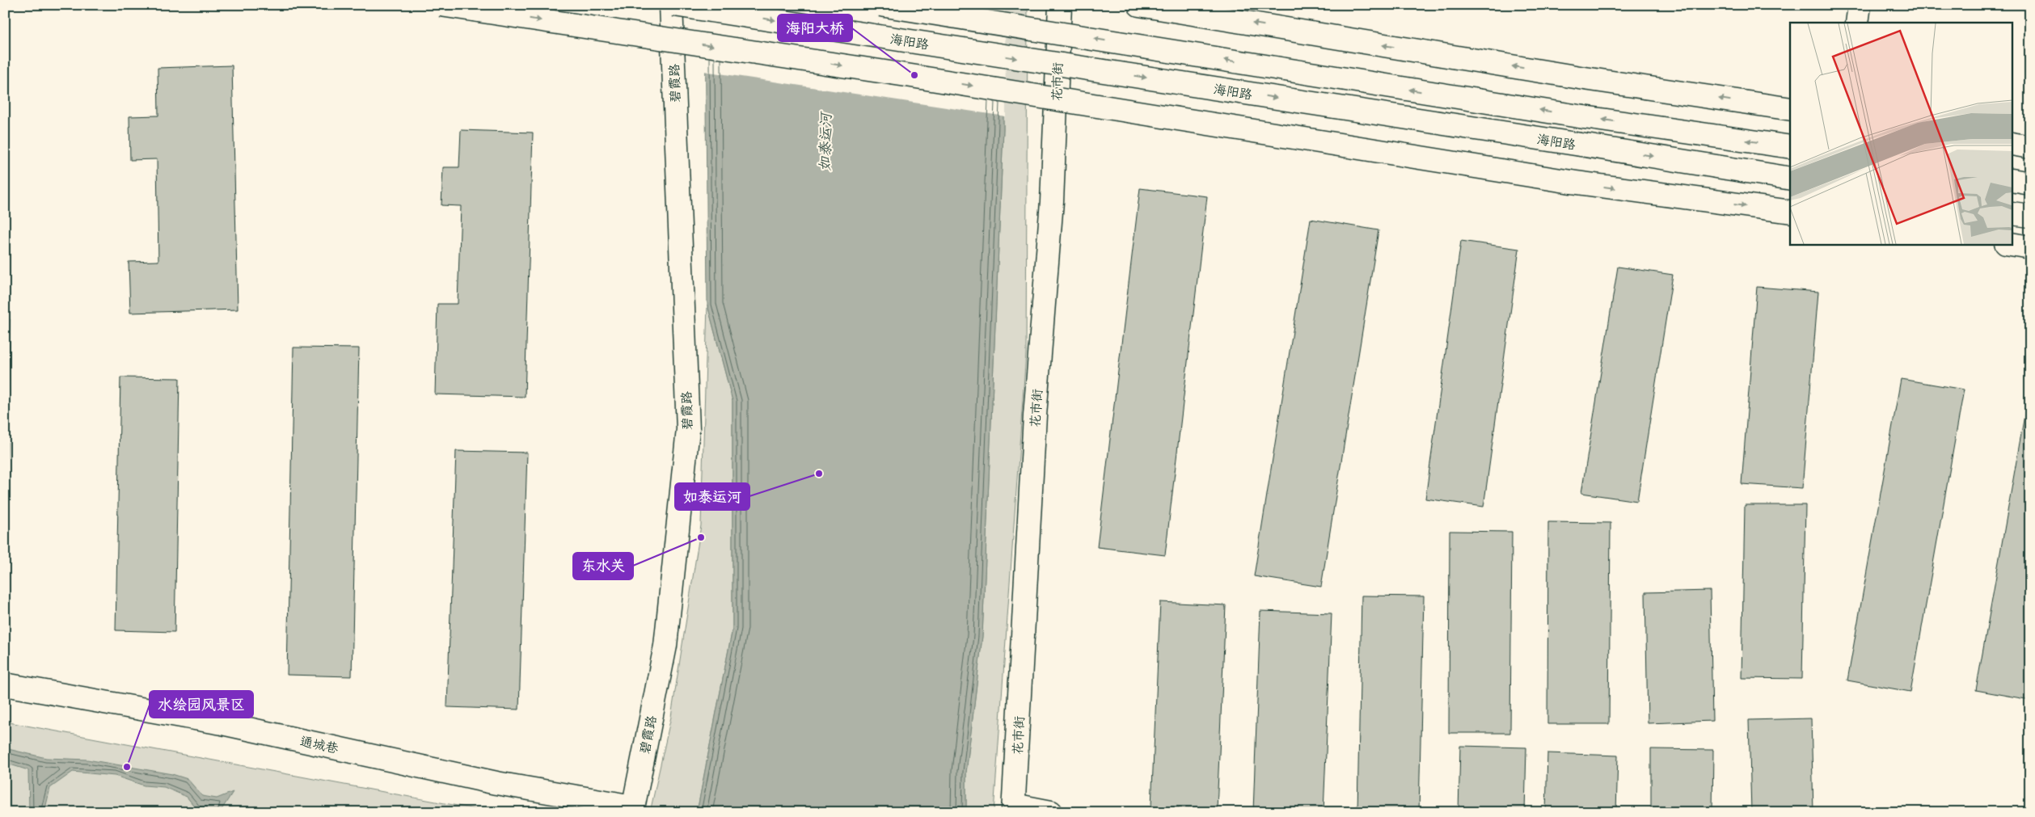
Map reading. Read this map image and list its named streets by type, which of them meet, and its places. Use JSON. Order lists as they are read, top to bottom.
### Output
{
  "streets": {
    "street": [
      "海阳路",
      "花市街",
      "碧霞路",
      "通城巷"
    ]
  },
  "crossings": [
    ["碧霞路", "通城巷"]
  ],
  "water": ["如泰运河"],
  "places": [
    "海阳大桥",
    "如泰运河",
    "东水关",
    "水绘园风景区"
  ]
}
